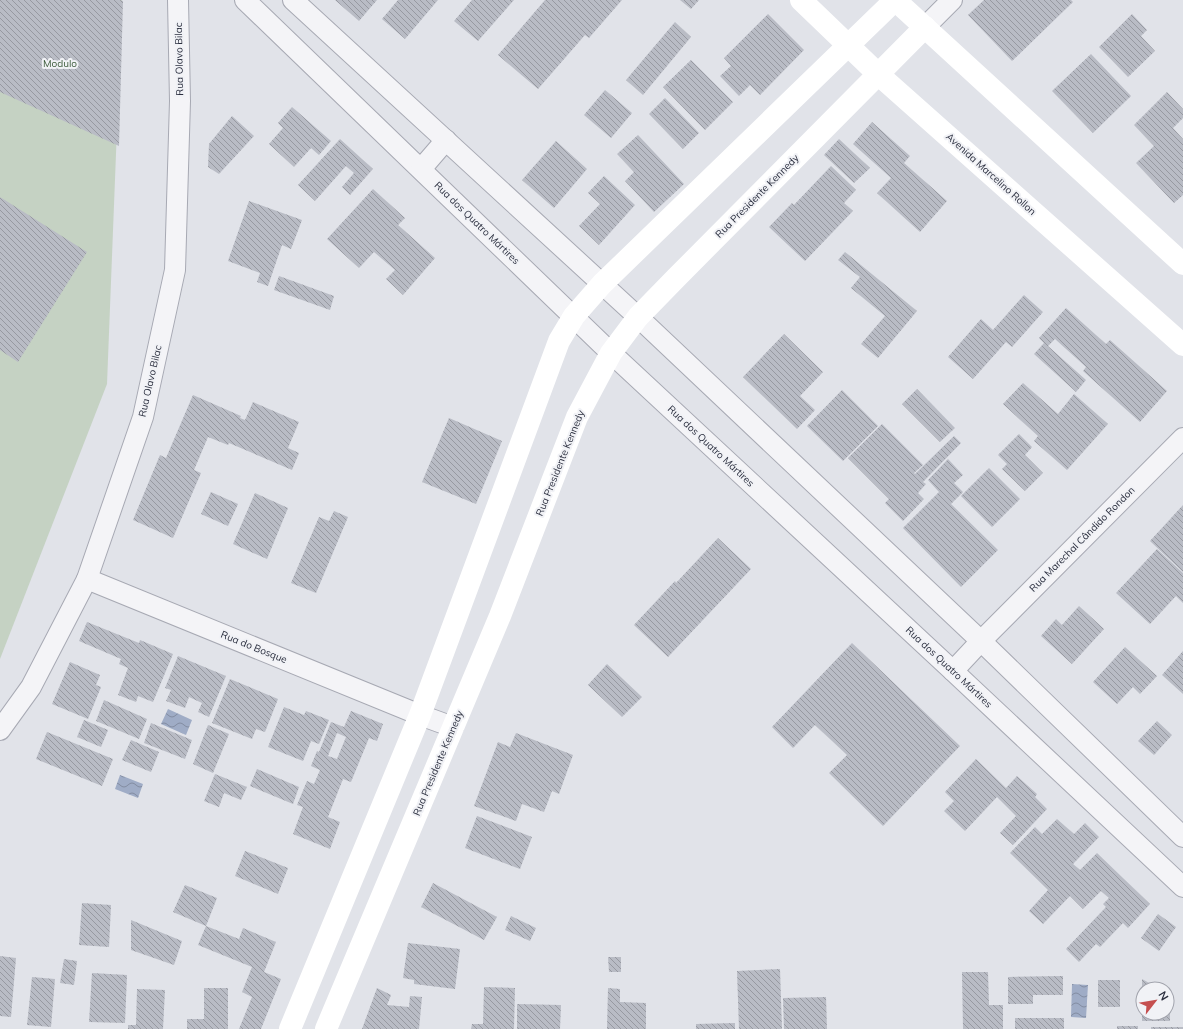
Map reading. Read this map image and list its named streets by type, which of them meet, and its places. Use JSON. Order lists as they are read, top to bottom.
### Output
{
  "streets": {
    "street": [
      "Rua Olavo Bilac",
      "Avenida Marcelino Rollon",
      "Rua Presidente Kennedy",
      "Rua dos Quatro Mártires",
      "Rua Marechal Cândido Rondon",
      "Rua do Bosque"
    ]
  },
  "crossings": [
    ["Rua Olavo Bilac", "Rua do Bosque"],
    ["Avenida Marcelino Rollon", "Rua Presidente Kennedy"],
    ["Rua Presidente Kennedy", "Rua dos Quatro Mártires"],
    ["Rua Presidente Kennedy", "Rua do Bosque"],
    ["Rua dos Quatro Mártires", "Rua Marechal Cândido Rondon"]
  ],
  "parks": ["Modulo"],
  "north": "top right"
}
